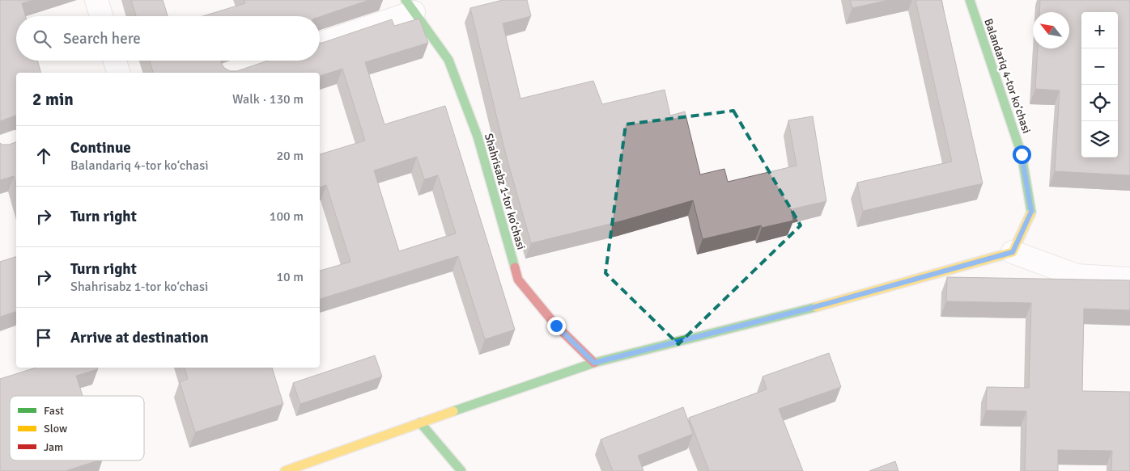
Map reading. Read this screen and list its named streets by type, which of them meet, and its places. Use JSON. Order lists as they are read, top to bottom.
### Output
{
  "streets": {
    "street": ["Balandariq 4-tor koʻchasi", "Shahrisabz 1-tor koʻchasi"]
  },
  "legend": ["Fast", "Slow", "Jam"],
  "north": "top left",
  "page": {
    "map_buttons": ["+", "−"],
    "search": "Search here",
    "heading": ["2 min", "Walk · 130 m"],
    "list": [
      ["Continue", "Balandariq 4-tor koʻchasi", "20 m"],
      ["Turn right", "100 m"],
      ["Turn right", "Shahrisabz 1-tor koʻchasi", "10 m"],
      "Arrive at destination"
    ]
  }
}
